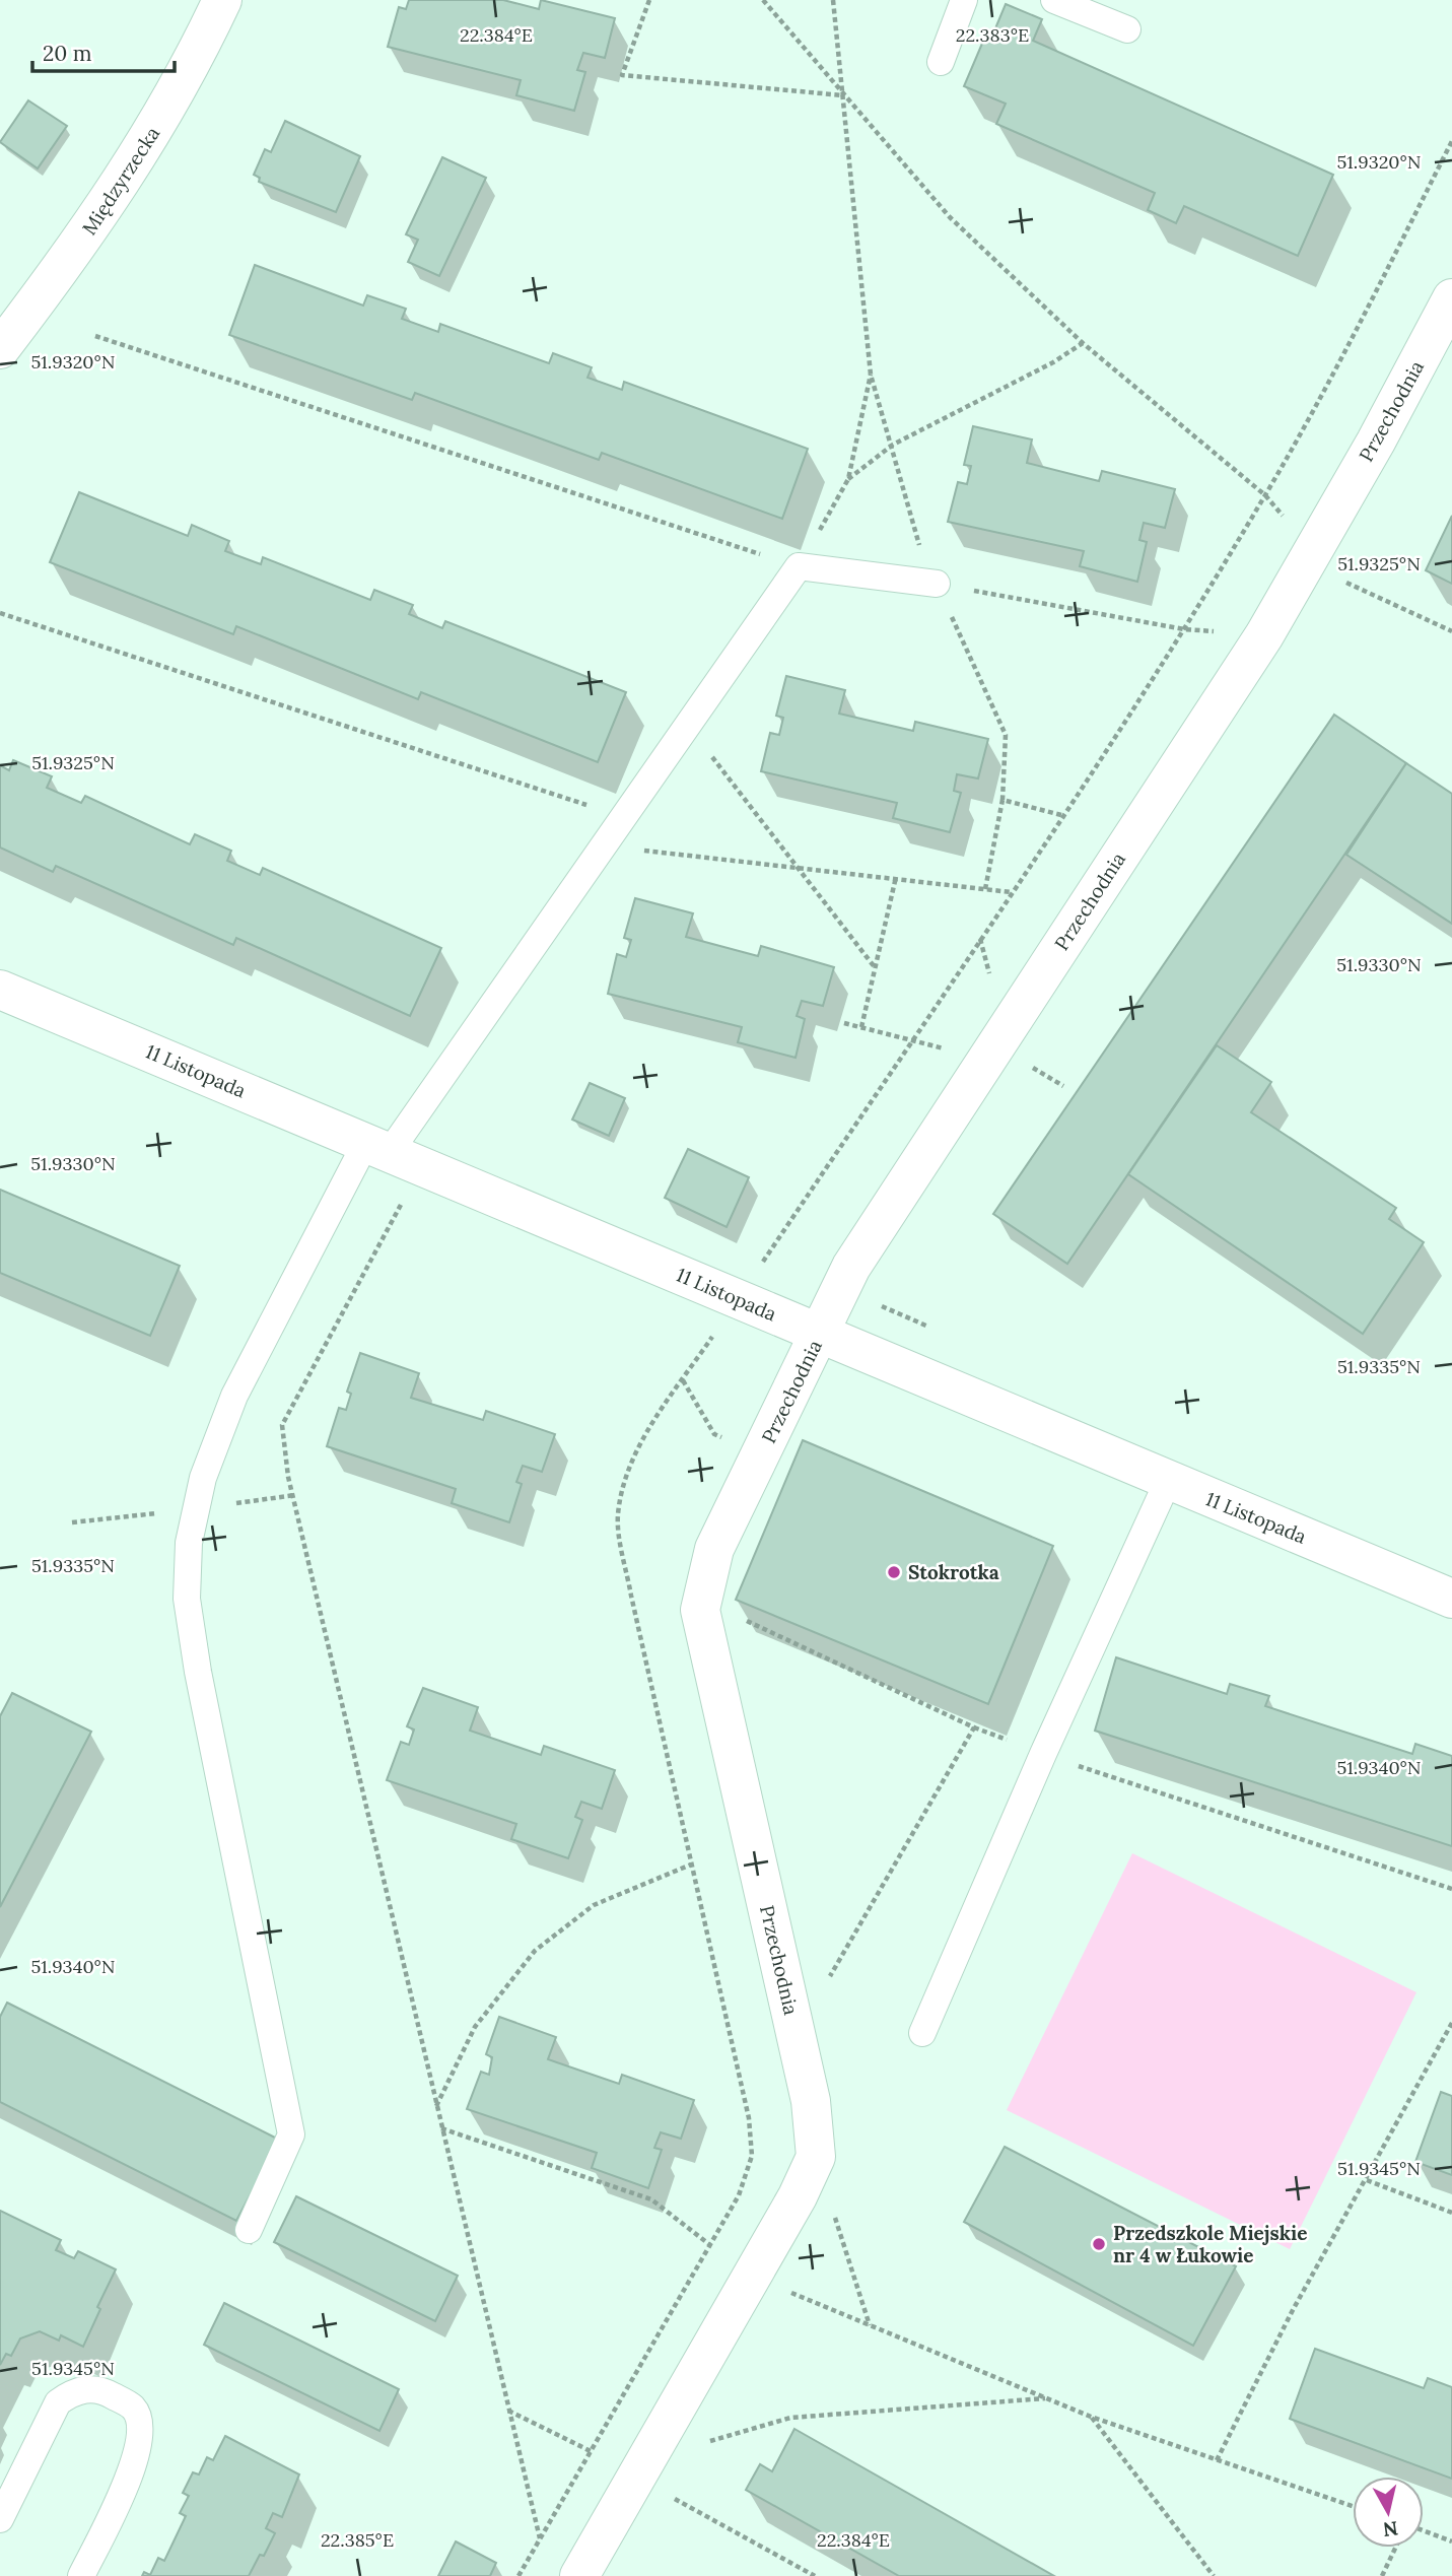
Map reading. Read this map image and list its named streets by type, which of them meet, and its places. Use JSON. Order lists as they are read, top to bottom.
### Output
{
  "streets": {
    "street": ["Międzyrzecka", "Przechodnia", "11 Listopada"]
  },
  "crossings": [
    ["Przechodnia", "11 Listopada"]
  ],
  "places": ["Stokrotka", "Przedszkole Miejskie nr 4 w Łukowie"],
  "scale_bar": "20 m",
  "north": "bottom",
  "coordinates": [
    "22.384°E",
    "22.383°E",
    "51.9320°N",
    "51.9325°N",
    "51.9330°N",
    "51.9335°N",
    "51.9340°N",
    "51.9345°N",
    "22.385°E"
  ]
}
